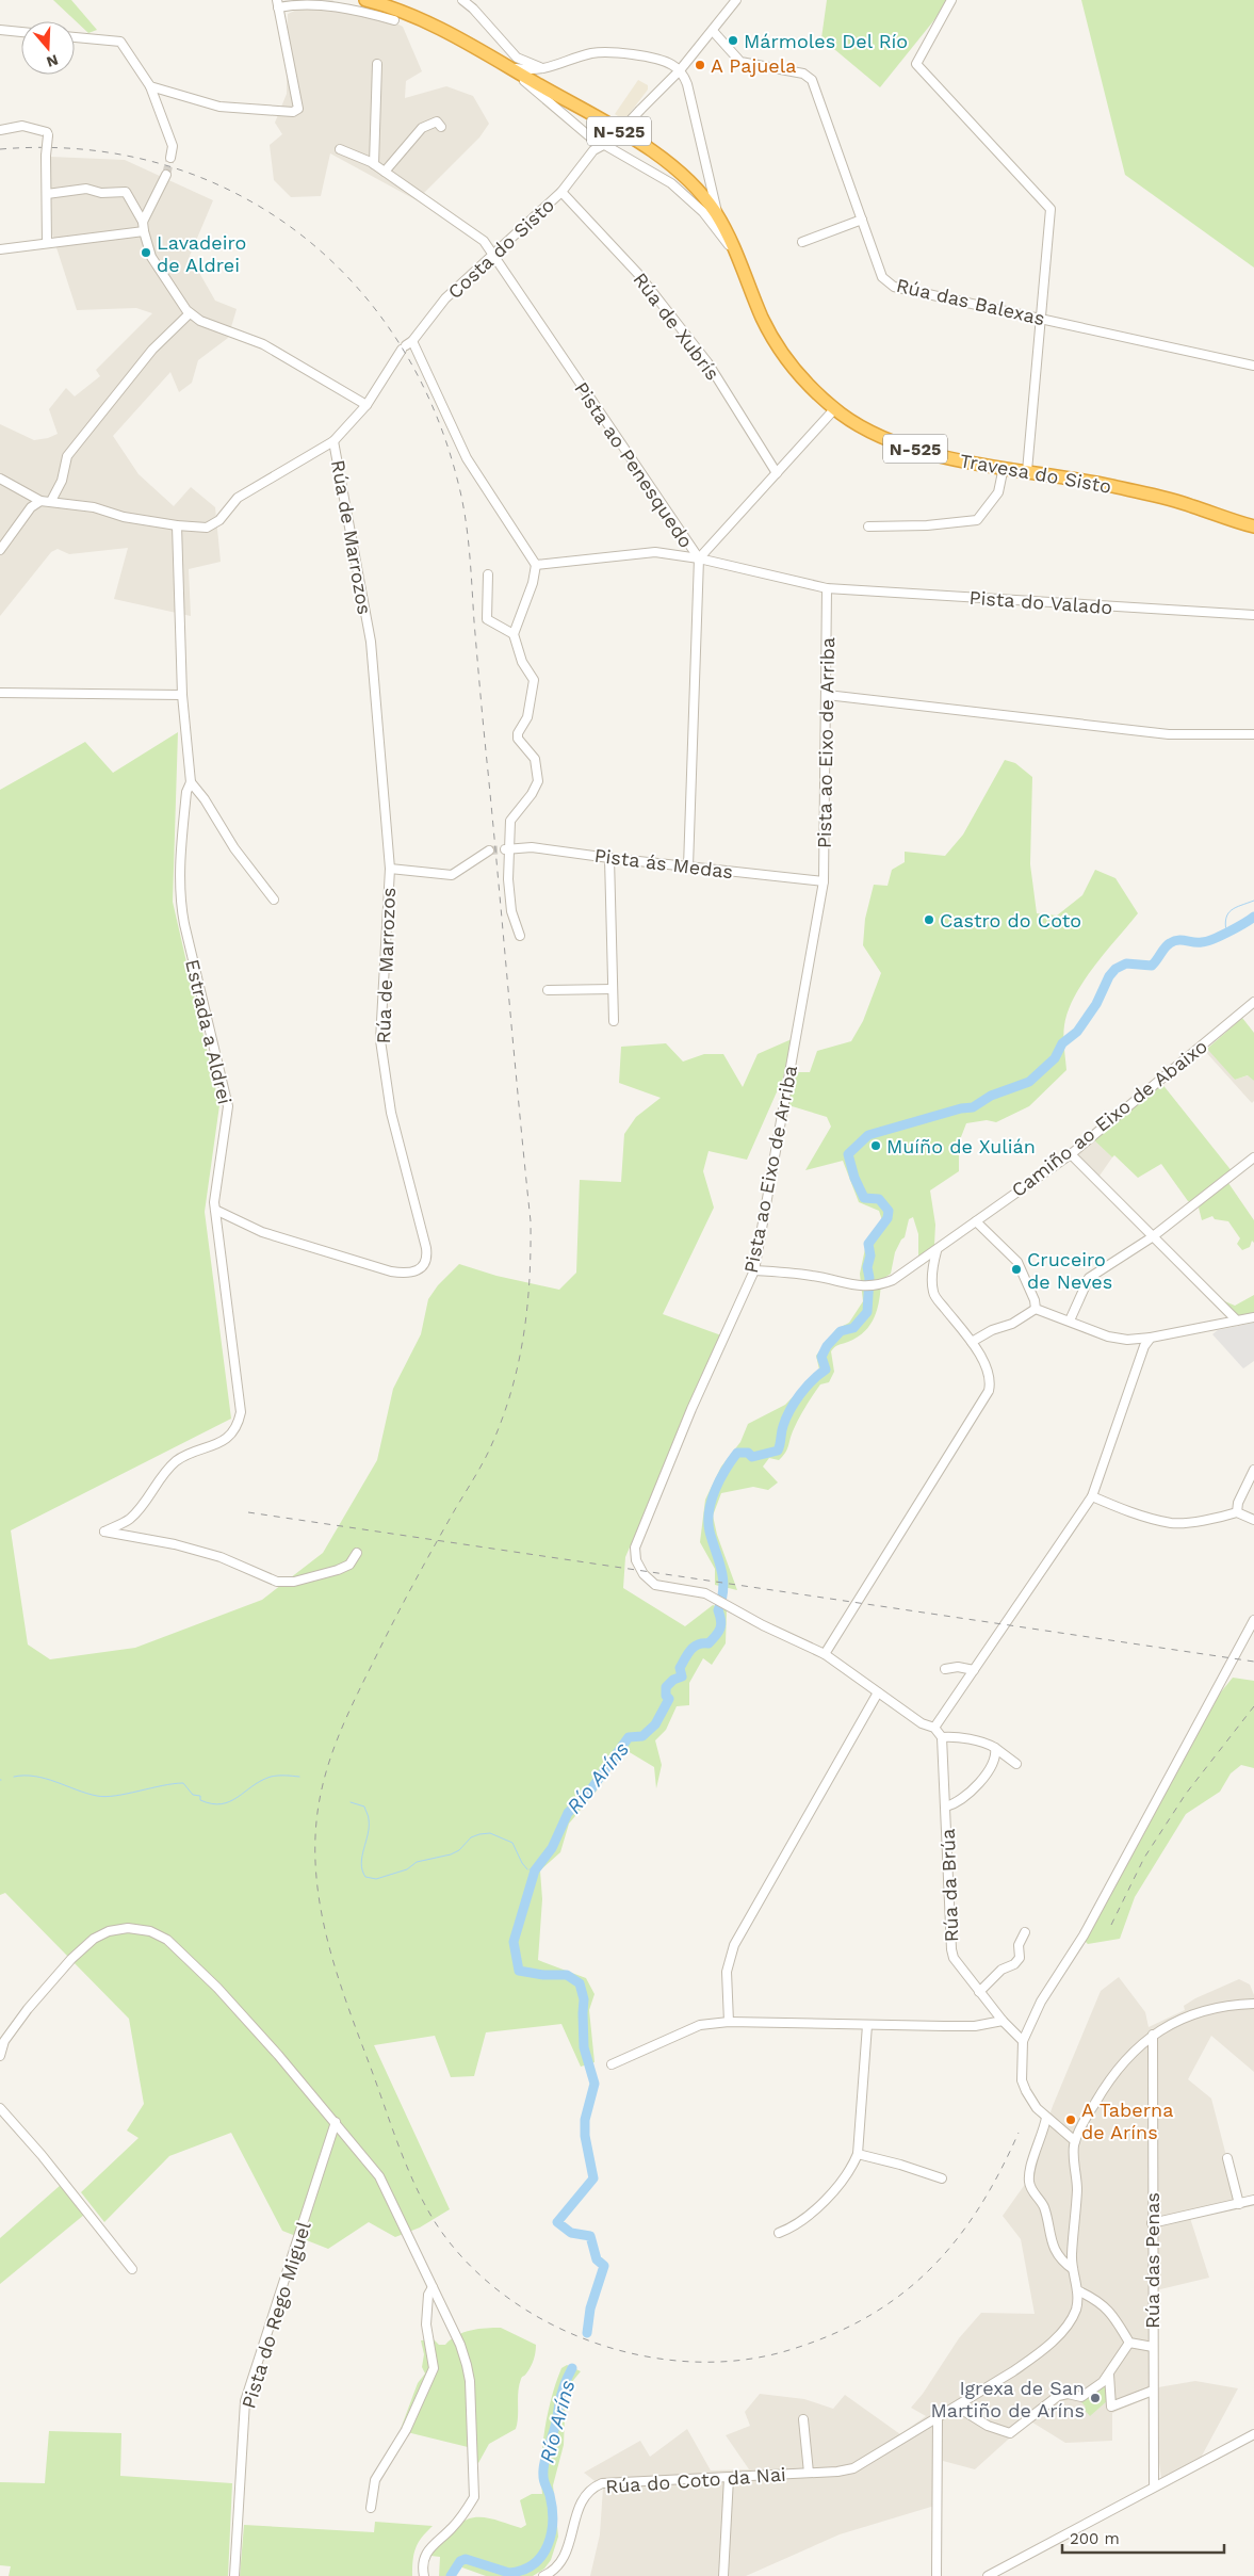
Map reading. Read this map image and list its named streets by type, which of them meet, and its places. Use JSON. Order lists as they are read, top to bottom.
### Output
{
  "streets": {
    "highway": ["N-525", "Travesa do Sisto"],
    "street": [
      "Costa do Sisto",
      "Rúa das Balexas",
      "Rúa de Xubrís",
      "Pista ao Penesquedo",
      "Rúa de Marrozos",
      "Pista do Valado",
      "Pista ao Eixo de Arriba",
      "Pista ás Medas",
      "Estrada a Aldrei",
      "Camiño ao Eixo de Abaixo",
      "Rúa da Brúa",
      "Rúa das Penas",
      "Pista do Rego Miguel",
      "Rúa do Coto da Nai"
    ]
  },
  "crossings": [
    ["Costa do Sisto", "Rúa das Balexas"],
    ["Costa do Sisto", "Rúa de Xubrís"],
    ["Costa do Sisto", "Pista ao Penesquedo"],
    ["Costa do Sisto", "Travesa do Sisto"],
    ["Costa do Sisto", "Rúa de Marrozos"],
    ["Costa do Sisto", "Estrada a Aldrei"],
    ["Rúa de Xubrís", "Pista ao Penesquedo"],
    ["Pista ao Penesquedo", "Travesa do Sisto"],
    ["Pista ao Penesquedo", "Pista do Valado"],
    ["Rúa de Marrozos", "Estrada a Aldrei"],
    ["Pista do Valado", "Pista ao Eixo de Arriba"],
    ["Pista ao Eixo de Arriba", "Pista ás Medas"],
    ["Pista ao Eixo de Arriba", "Camiño ao Eixo de Abaixo"],
    ["Pista ao Eixo de Arriba", "Rúa da Brúa"]
  ],
  "water": ["Río Aríns"],
  "places": [
    "Mármoles Del Río",
    "A Pajuela",
    "Lavadeiro de Aldrei",
    "Castro do Coto",
    "Muíño de Xulián",
    "Cruceiro de Neves",
    "A Taberna de Aríns",
    "Igrexa de San Martiño de Aríns"
  ],
  "scale_bar": "200 m",
  "north": "bottom"
}
